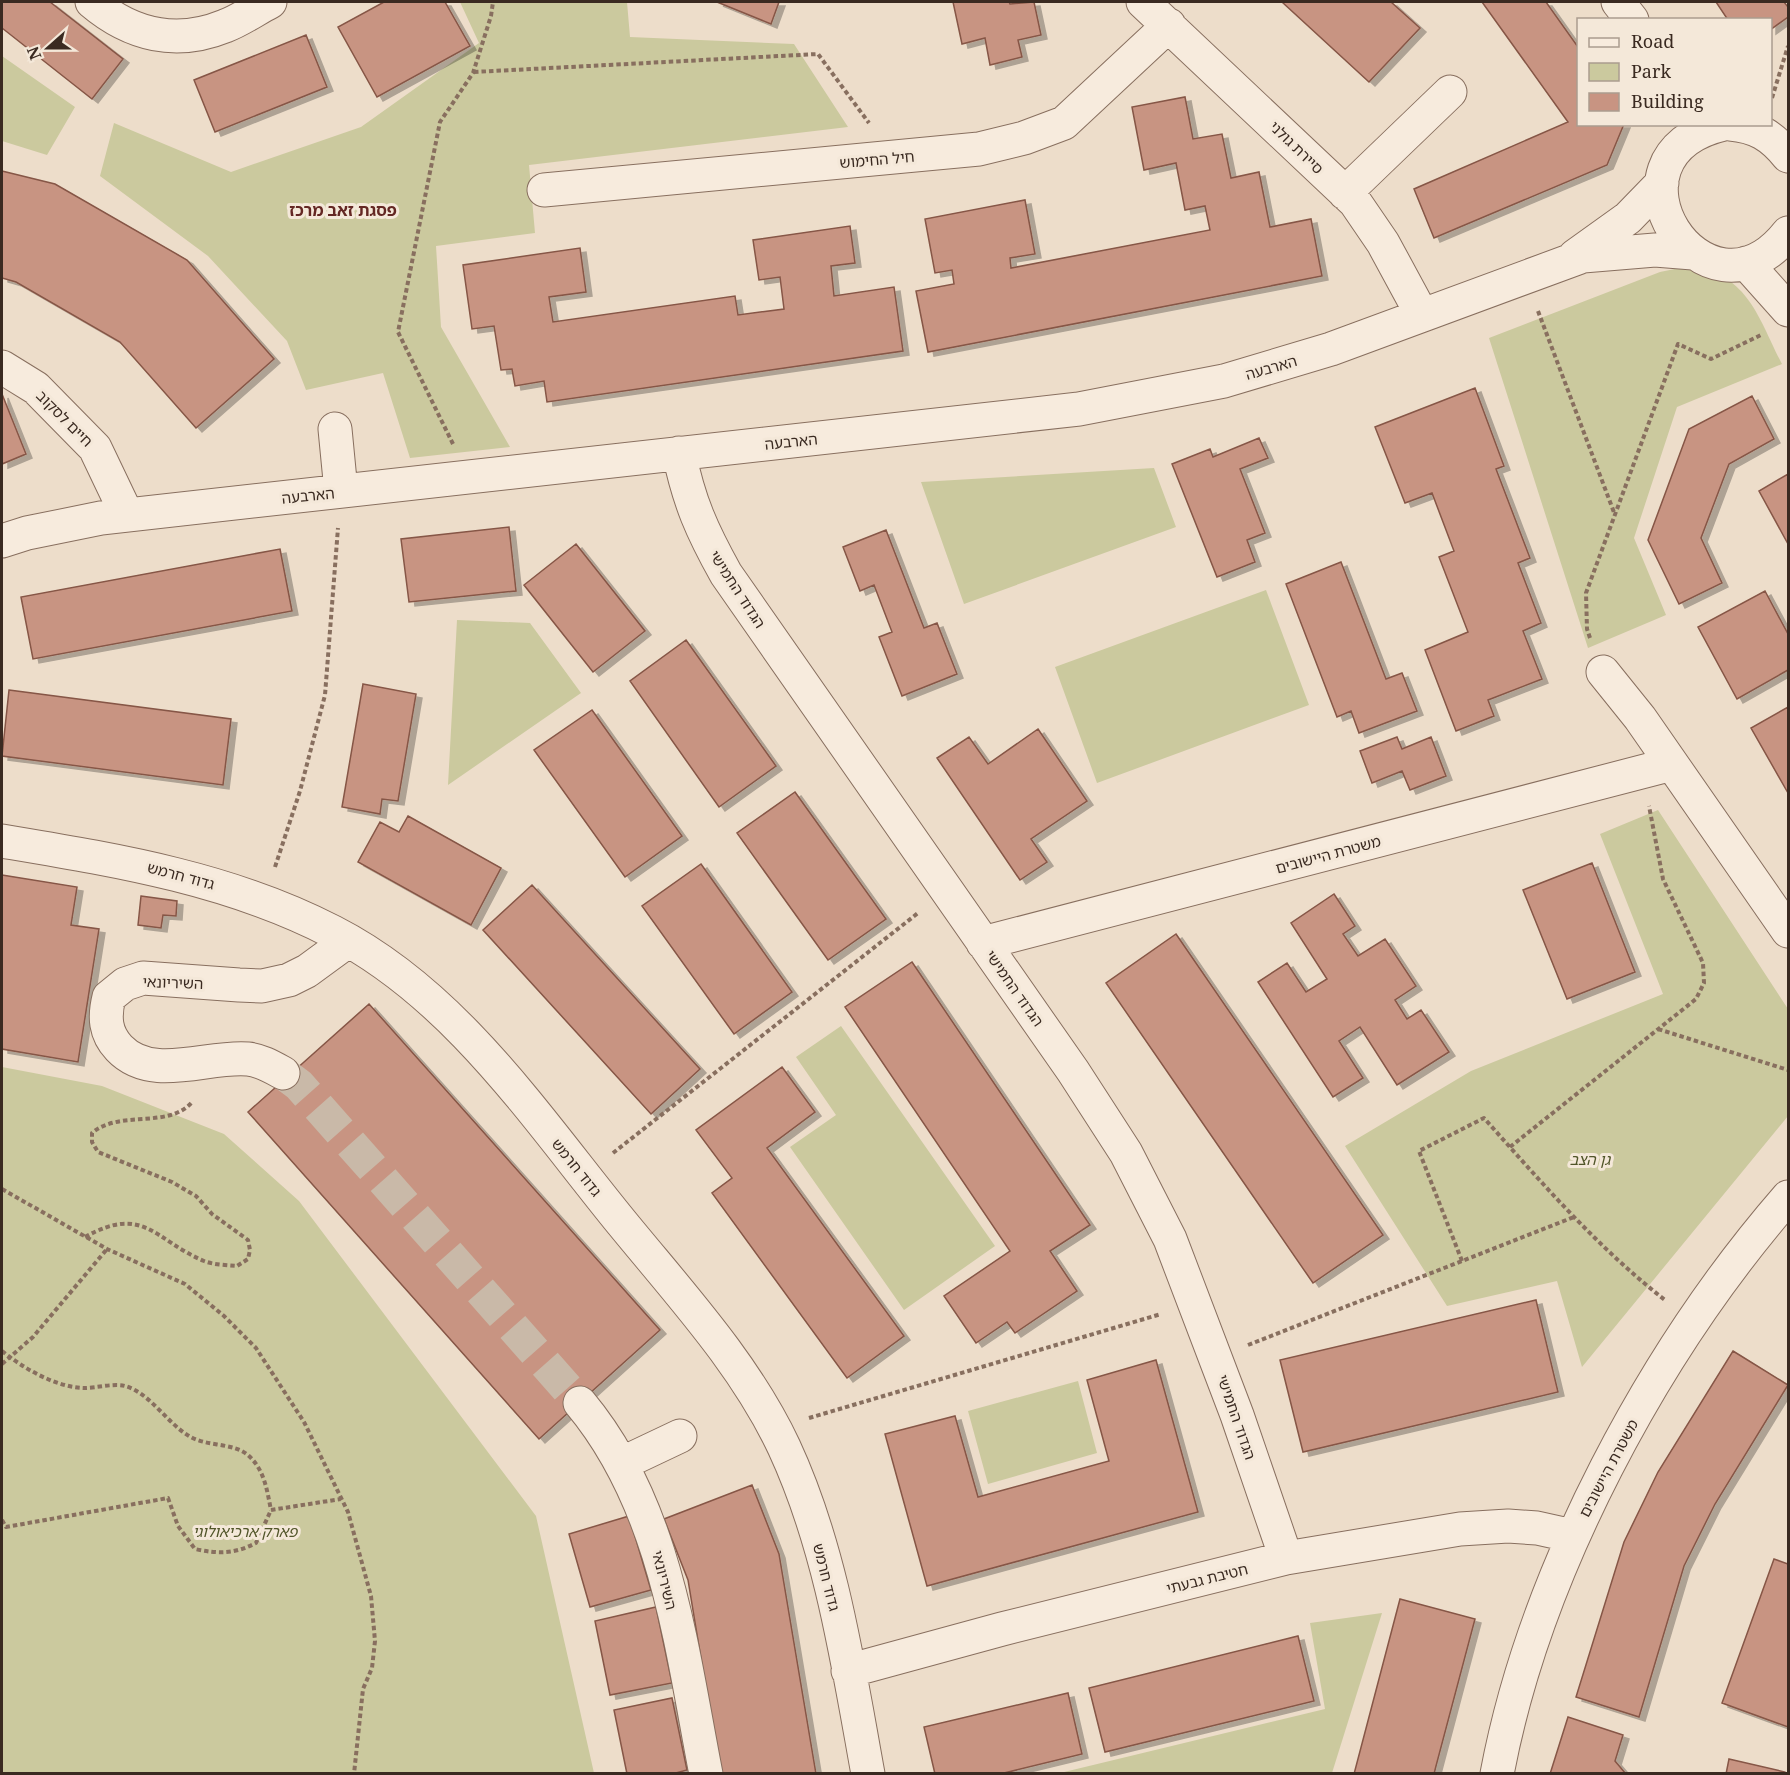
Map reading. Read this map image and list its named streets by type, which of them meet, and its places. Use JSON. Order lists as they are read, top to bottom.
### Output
{
  "streets": {
    "street": [
      "סיירת גולני",
      "חיל החימוש",
      "הארבעה",
      "חיים לסקוב",
      "הגדוד החמישי",
      "משטרת היישובים",
      "גדוד חרמש",
      "השיריונאי",
      "חטיבת גבעתי"
    ]
  },
  "crossings": [
    ["סיירת גולני", "חיל החימוש"],
    ["סיירת גולני", "הארבעה"],
    ["הארבעה", "חיים לסקוב"],
    ["הארבעה", "הגדוד החמישי"],
    ["הגדוד החמישי", "משטרת היישובים"],
    ["הגדוד החמישי", "חטיבת גבעתי"],
    ["משטרת היישובים", "חטיבת גבעתי"],
    ["גדוד חרמש", "השיריונאי"],
    ["גדוד חרמש", "חטיבת גבעתי"]
  ],
  "districts": ["פסגת זאב מרכז"],
  "parks": ["גן הצב", "פארק ארכיאולוגי"],
  "legend": ["Road", "Park", "Building"],
  "north": "left"
}
